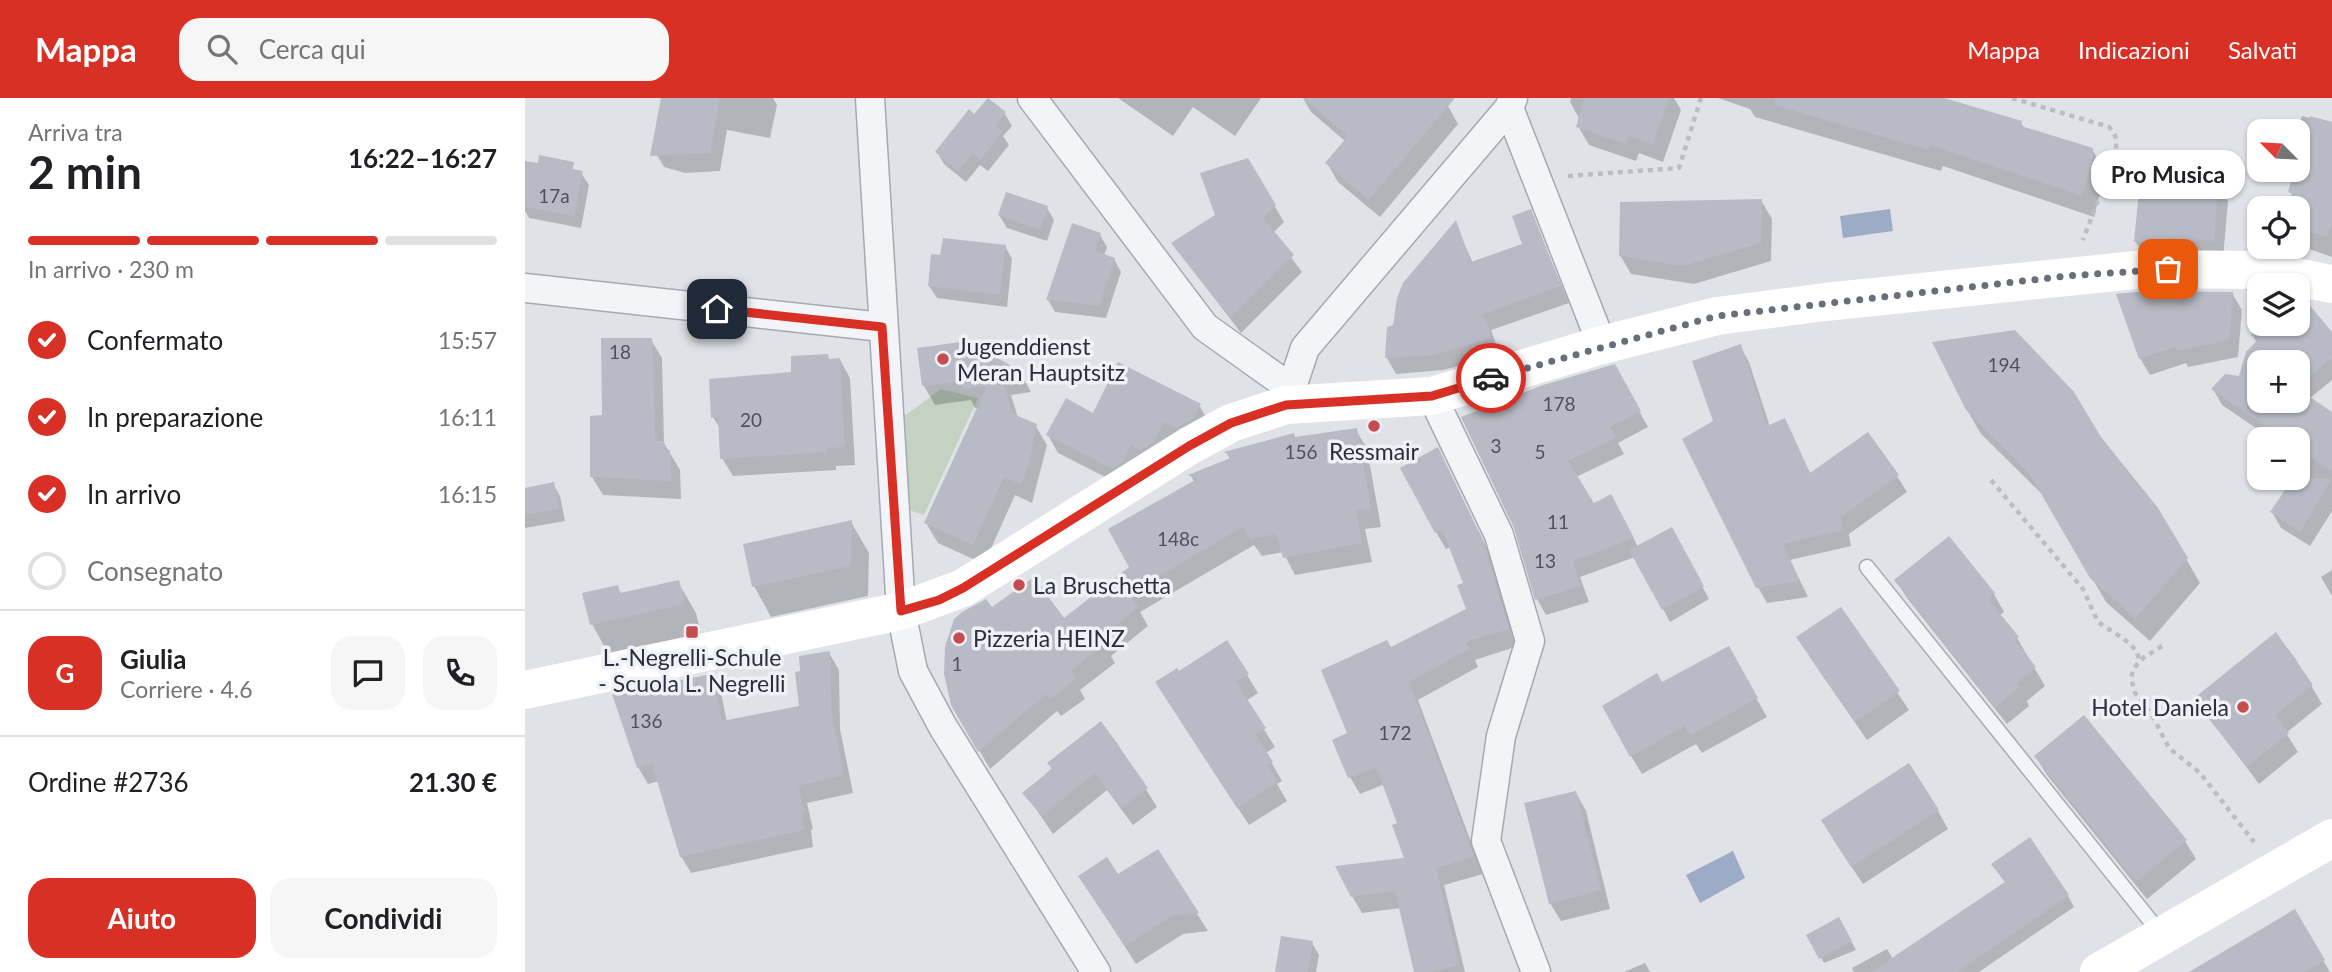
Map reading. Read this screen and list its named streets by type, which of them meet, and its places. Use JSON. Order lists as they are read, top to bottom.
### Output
{
  "places": {
    "other": [
      "Pro Musica",
      "Jugenddienst Meran Hauptsitz",
      "Ressmair",
      "La Bruschetta",
      "Pizzeria HEINZ",
      "Hotel Daniela"
    ],
    "transit": ["L.-Negrelli-Schule - Scuola L. Negrelli"]
  },
  "house_numbers": [
    "17a",
    "18",
    "194",
    "178",
    "20",
    "3",
    "156",
    "5",
    "11",
    "148c",
    "13",
    "1",
    "136",
    "172"
  ],
  "north": "top left",
  "page": {
    "header": "Mappa",
    "search": "Cerca qui",
    "nav": ["Mappa", "Indicazioni", "Salvati"],
    "heading": ["2 min", "Arriva tra", "16:22–16:27"],
    "panel": [
      "Giulia",
      "Corriere · 4.6",
      "Ordine #2736",
      "21.30 €"
    ],
    "map_buttons": ["+", "−"],
    "bubble": "Pro Musica",
    "bar": "In arrivo · 230 m",
    "list": [
      ["Confermato", "15:57"],
      ["In preparazione", "16:11"],
      ["In arrivo", "16:15"],
      "Consegnato"
    ],
    "round": "G",
    "buttons": ["Aiuto", "Condividi"]
  }
}
